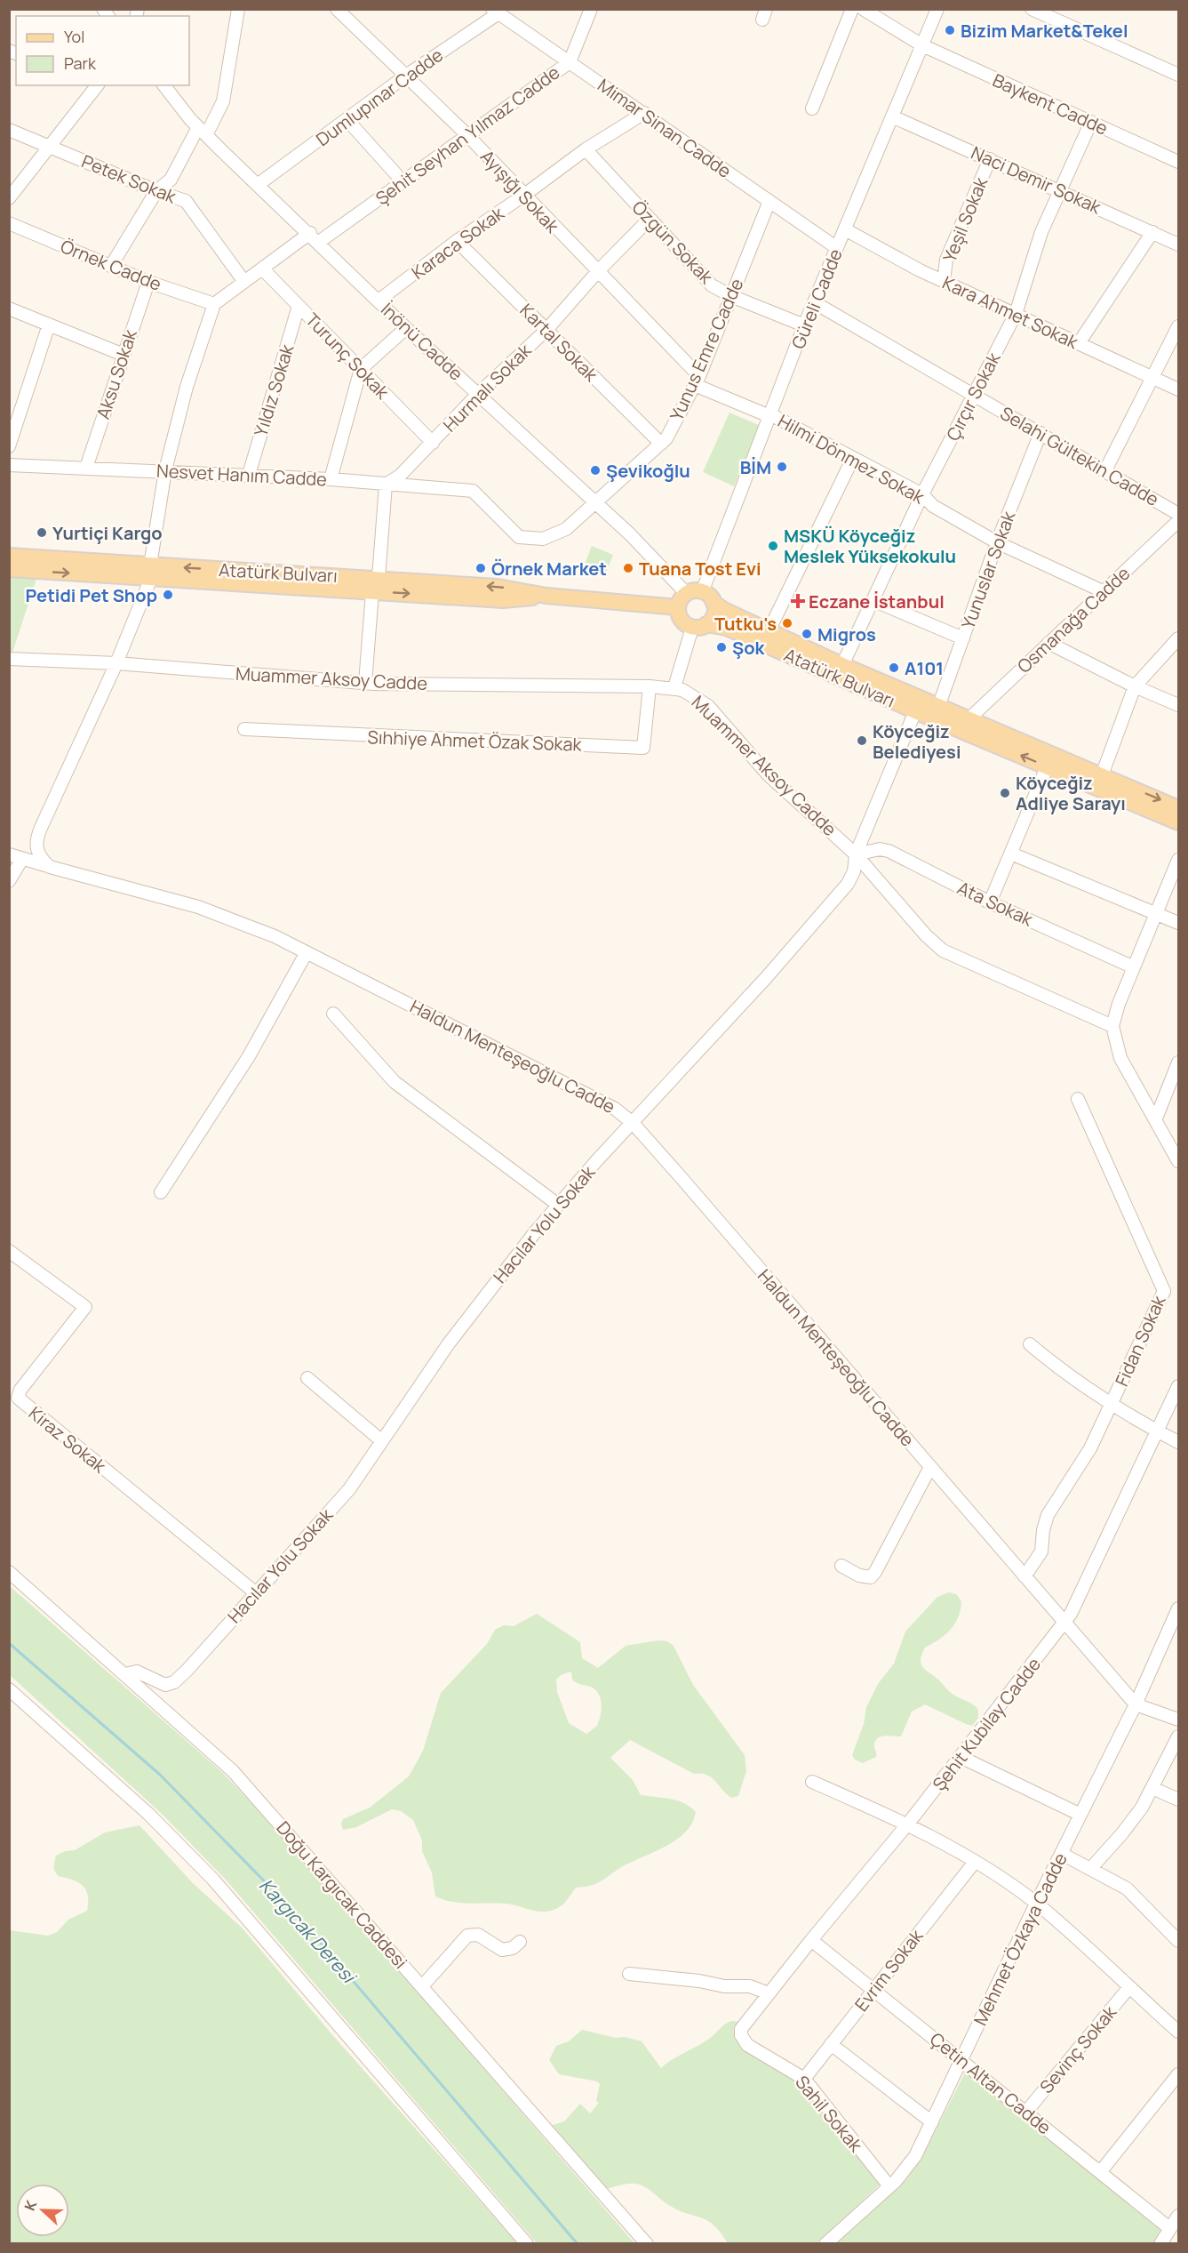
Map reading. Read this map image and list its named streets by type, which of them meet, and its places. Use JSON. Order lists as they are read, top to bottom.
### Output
{
  "streets": {
    "main road": ["Atatürk Bulvarı"],
    "street": [
      "Dumlupınar Cadde",
      "Baykent Cadde",
      "Mimar Sinan Cadde",
      "Şehit Seyhan Yılmaz Cadde",
      "Petek Sokak",
      "Naci Demir Sokak",
      "Ayışığı Sokak",
      "Yeşil Sokak",
      "Özgün Sokak",
      "Karaca Sokak",
      "Örnek Cadde",
      "Güreli Cadde",
      "Kara Ahmet Sokak",
      "İnönü Cadde",
      "Kartal Sokak",
      "Yunus Emre Cadde",
      "Turunç Sokak",
      "Aksu Sokak",
      "Hurmalı Sokak",
      "Yıldız Sokak",
      "Çırçır Sokak",
      "Selahi Gültekin Cadde",
      "Hilmi Dönmez Sokak",
      "Nesvet Hanım Cadde",
      "Yunuslar Sokak",
      "Osmanağa Cadde",
      "Muammer Aksoy Cadde",
      "Sıhhiye Ahmet Özak Sokak",
      "Ata Sokak",
      "Haldun Menteşeoğlu Cadde",
      "Hacılar Yolu Sokak",
      "Fidan Sokak",
      "Kiraz Sokak",
      "Şehit Kubilay Cadde",
      "Doğu Kargıcak Caddesi",
      "Mehmet Özkaya Cadde",
      "Evrim Sokak",
      "Sevinç Sokak",
      "Çetin Altan Cadde",
      "Sahil Sokak"
    ]
  },
  "crossings": [
    ["Dumlupınar Cadde", "Mimar Sinan Cadde"],
    ["Dumlupınar Cadde", "Ayışığı Sokak"],
    ["Dumlupınar Cadde", "İnönü Cadde"],
    ["Baykent Cadde", "Güreli Cadde"],
    ["Baykent Cadde", "Çırçır Sokak"],
    ["Mimar Sinan Cadde", "Şehit Seyhan Yılmaz Cadde"],
    ["Mimar Sinan Cadde", "Karaca Sokak"],
    ["Mimar Sinan Cadde", "Güreli Cadde"],
    ["Mimar Sinan Cadde", "Yunus Emre Cadde"],
    ["Şehit Seyhan Yılmaz Cadde", "Petek Sokak"],
    ["Şehit Seyhan Yılmaz Cadde", "Ayışığı Sokak"],
    ["Şehit Seyhan Yılmaz Cadde", "Örnek Cadde"],
    ["Şehit Seyhan Yılmaz Cadde", "İnönü Cadde"],
    ["Şehit Seyhan Yılmaz Cadde", "Turunç Sokak"],
    ["Naci Demir Sokak", "Yeşil Sokak"],
    ["Naci Demir Sokak", "Güreli Cadde"],
    ["Naci Demir Sokak", "Çırçır Sokak"],
    ["Ayışığı Sokak", "Karaca Sokak"],
    ["Ayışığı Sokak", "Güreli Cadde"],
    ["Ayışığı Sokak", "Yunus Emre Cadde"],
    ["Ayışığı Sokak", "Hurmalı Sokak"],
    ["Ayışığı Sokak", "Hilmi Dönmez Sokak"],
    ["Yeşil Sokak", "Kara Ahmet Sokak"],
    ["Özgün Sokak", "Karaca Sokak"],
    ["Özgün Sokak", "Güreli Cadde"],
    ["Özgün Sokak", "Yunus Emre Cadde"],
    ["Özgün Sokak", "Hurmalı Sokak"],
    ["Karaca Sokak", "İnönü Cadde"],
    ["Karaca Sokak", "Kartal Sokak"],
    ["Örnek Cadde", "Aksu Sokak"],
    ["Güreli Cadde", "Kara Ahmet Sokak"],
    ["Güreli Cadde", "İnönü Cadde"],
    ["Güreli Cadde", "Selahi Gültekin Cadde"],
    ["Güreli Cadde", "Hilmi Dönmez Sokak"],
    ["Güreli Cadde", "Atatürk Bulvarı"],
    ["Kara Ahmet Sokak", "Çırçır Sokak"],
    ["İnönü Cadde", "Yunus Emre Cadde"],
    ["İnönü Cadde", "Hurmalı Sokak"],
    ["İnönü Cadde", "Atatürk Bulvarı"],
    ["Kartal Sokak", "Yunus Emre Cadde"],
    ["Kartal Sokak", "Hurmalı Sokak"],
    ["Yunus Emre Cadde", "Nesvet Hanım Cadde"],
    ["Turunç Sokak", "Hurmalı Sokak"],
    ["Turunç Sokak", "Yıldız Sokak"],
    ["Aksu Sokak", "Nesvet Hanım Cadde"],
    ["Hurmalı Sokak", "Nesvet Hanım Cadde"],
    ["Yıldız Sokak", "Nesvet Hanım Cadde"],
    ["Çırçır Sokak", "Selahi Gültekin Cadde"],
    ["Çırçır Sokak", "Hilmi Dönmez Sokak"],
    ["Çırçır Sokak", "Atatürk Bulvarı"],
    ["Selahi Gültekin Cadde", "Yunuslar Sokak"],
    ["Hilmi Dönmez Sokak", "Yunuslar Sokak"],
    ["Hilmi Dönmez Sokak", "Osmanağa Cadde"],
    ["Yunuslar Sokak", "Atatürk Bulvarı"],
    ["Atatürk Bulvarı", "Osmanağa Cadde"],
    ["Atatürk Bulvarı", "Hacılar Yolu Sokak"],
    ["Muammer Aksoy Cadde", "Sıhhiye Ahmet Özak Sokak"],
    ["Muammer Aksoy Cadde", "Ata Sokak"],
    ["Muammer Aksoy Cadde", "Hacılar Yolu Sokak"],
    ["Ata Sokak", "Hacılar Yolu Sokak"],
    ["Haldun Menteşeoğlu Cadde", "Hacılar Yolu Sokak"],
    ["Haldun Menteşeoğlu Cadde", "Fidan Sokak"],
    ["Haldun Menteşeoğlu Cadde", "Şehit Kubilay Cadde"],
    ["Haldun Menteşeoğlu Cadde", "Mehmet Özkaya Cadde"],
    ["Hacılar Yolu Sokak", "Kiraz Sokak"],
    ["Hacılar Yolu Sokak", "Doğu Kargıcak Caddesi"],
    ["Şehit Kubilay Cadde", "Çetin Altan Cadde"],
    ["Şehit Kubilay Cadde", "Sahil Sokak"],
    ["Mehmet Özkaya Cadde", "Çetin Altan Cadde"],
    ["Mehmet Özkaya Cadde", "Sahil Sokak"],
    ["Evrim Sokak", "Çetin Altan Cadde"],
    ["Evrim Sokak", "Sahil Sokak"],
    ["Sevinç Sokak", "Çetin Altan Cadde"]
  ],
  "water": ["Kargıcak Deresi"],
  "places": {
    "other": [
      "Bizim Market&Tekel",
      "BİM",
      "Şevikoğlu",
      "Yurtiçi Kargo",
      "MSKÜ Köyceğiz Meslek Yüksekokulu",
      "Örnek Market",
      "Tuana Tost Evi",
      "Petidi Pet Shop",
      "Tutku's",
      "Migros",
      "Şok",
      "A101",
      "Köyceğiz Belediyesi",
      "Köyceğiz Adliye Sarayı"
    ],
    "health": ["Eczane İstanbul"]
  },
  "legend": ["Yol", "Park"],
  "north": "left"
}
